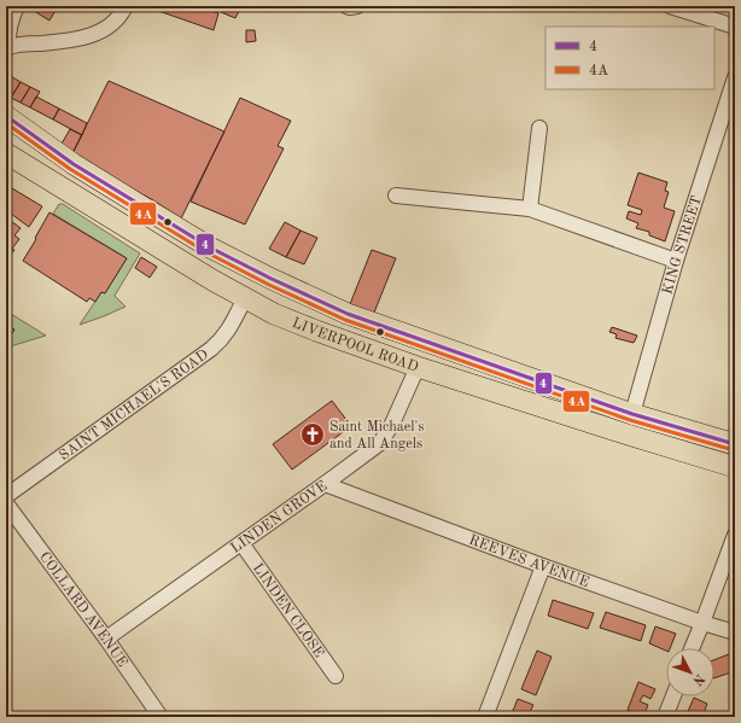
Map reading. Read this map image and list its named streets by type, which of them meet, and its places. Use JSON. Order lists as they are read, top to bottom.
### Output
{
  "streets": {
    "highway": ["LIVERPOOL ROAD"],
    "street": [
      "KING STREET",
      "SAINT MICHAEL'S ROAD",
      "LINDEN GROVE",
      "REEVES AVENUE",
      "COLLARD AVENUE",
      "LINDEN CLOSE"
    ]
  },
  "crossings": [
    ["KING STREET", "LIVERPOOL ROAD"],
    ["LIVERPOOL ROAD", "SAINT MICHAEL'S ROAD"],
    ["LIVERPOOL ROAD", "LINDEN GROVE"],
    ["LINDEN GROVE", "REEVES AVENUE"],
    ["LINDEN GROVE", "COLLARD AVENUE"],
    ["LINDEN GROVE", "LINDEN CLOSE"]
  ],
  "places": {
    "church": ["Saint Michael's and All Angels"]
  },
  "lines": ["transit line 4", "transit line 4A"],
  "legend": ["4", "4A"],
  "north": "bottom right"
}
